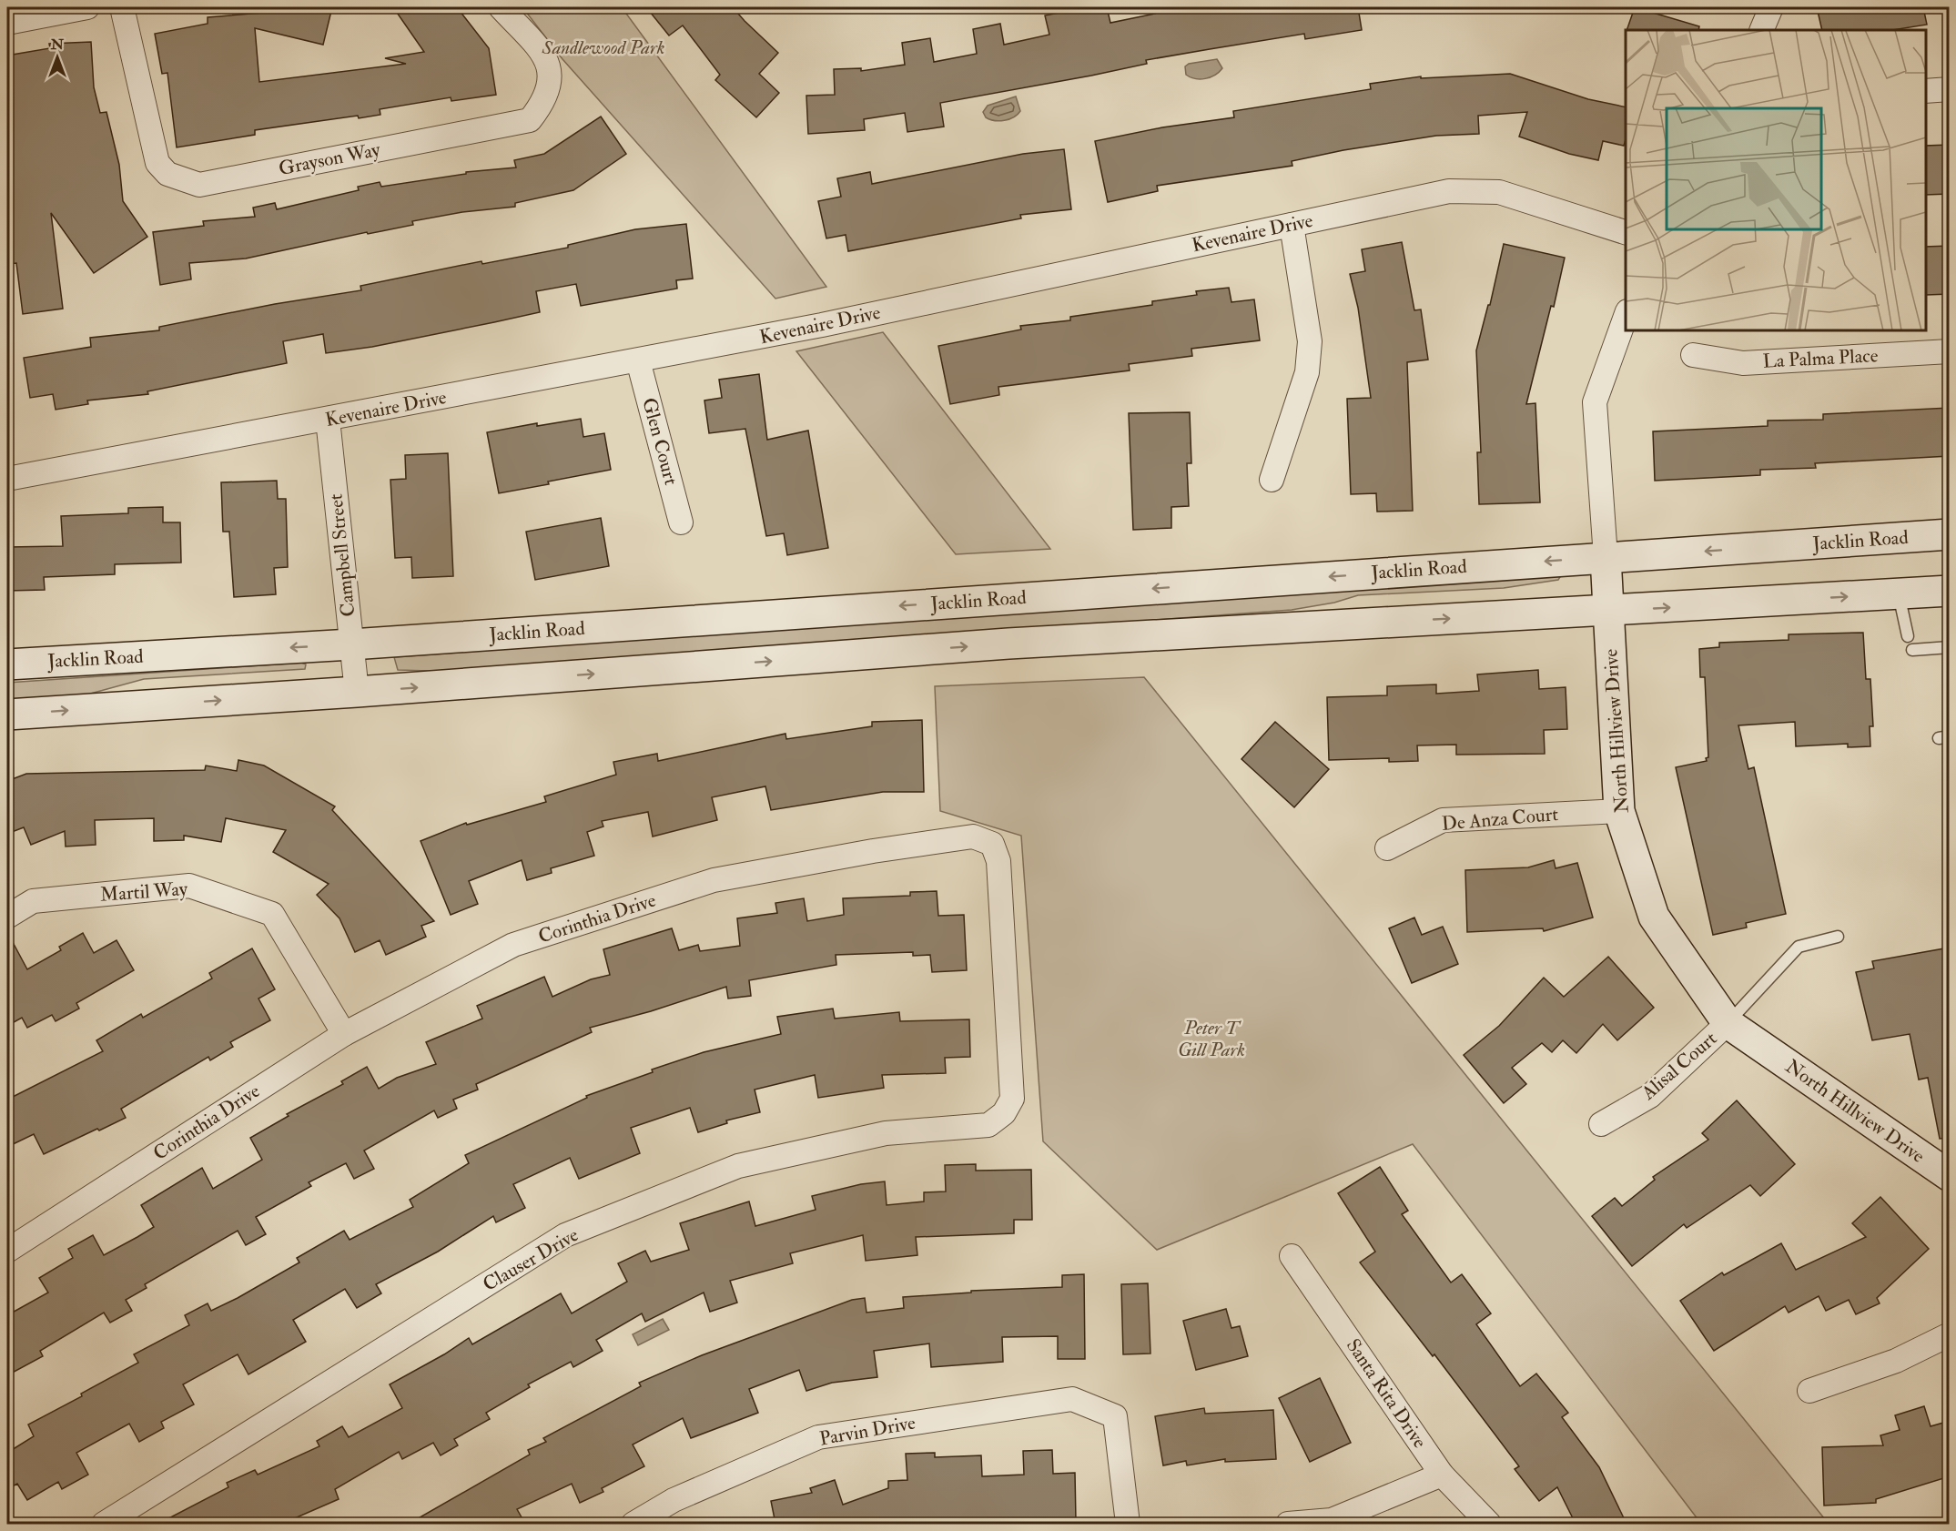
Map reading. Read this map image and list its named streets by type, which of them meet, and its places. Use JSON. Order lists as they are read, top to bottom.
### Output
{
  "streets": {
    "main road": ["Jacklin Road", "North Hillview Drive"],
    "street": [
      "Grayson Way",
      "Kevenaire Drive",
      "La Palma Place",
      "Glen Court",
      "Campbell Street",
      "De Anza Court",
      "Martil Way",
      "Corinthia Drive",
      "Alisal Court",
      "Clauser Drive",
      "Santa Rita Drive",
      "Parvin Drive"
    ]
  },
  "crossings": [
    ["Kevenaire Drive", "Glen Court"],
    ["Kevenaire Drive", "Campbell Street"],
    ["Jacklin Road", "Campbell Street"],
    ["Jacklin Road", "North Hillview Drive"],
    ["North Hillview Drive", "De Anza Court"],
    ["North Hillview Drive", "Alisal Court"],
    ["Martil Way", "Corinthia Drive"],
    ["Corinthia Drive", "Clauser Drive"]
  ],
  "parks": ["Sandlewood Park", "Peter T Gill Park"],
  "north": "top"
}
